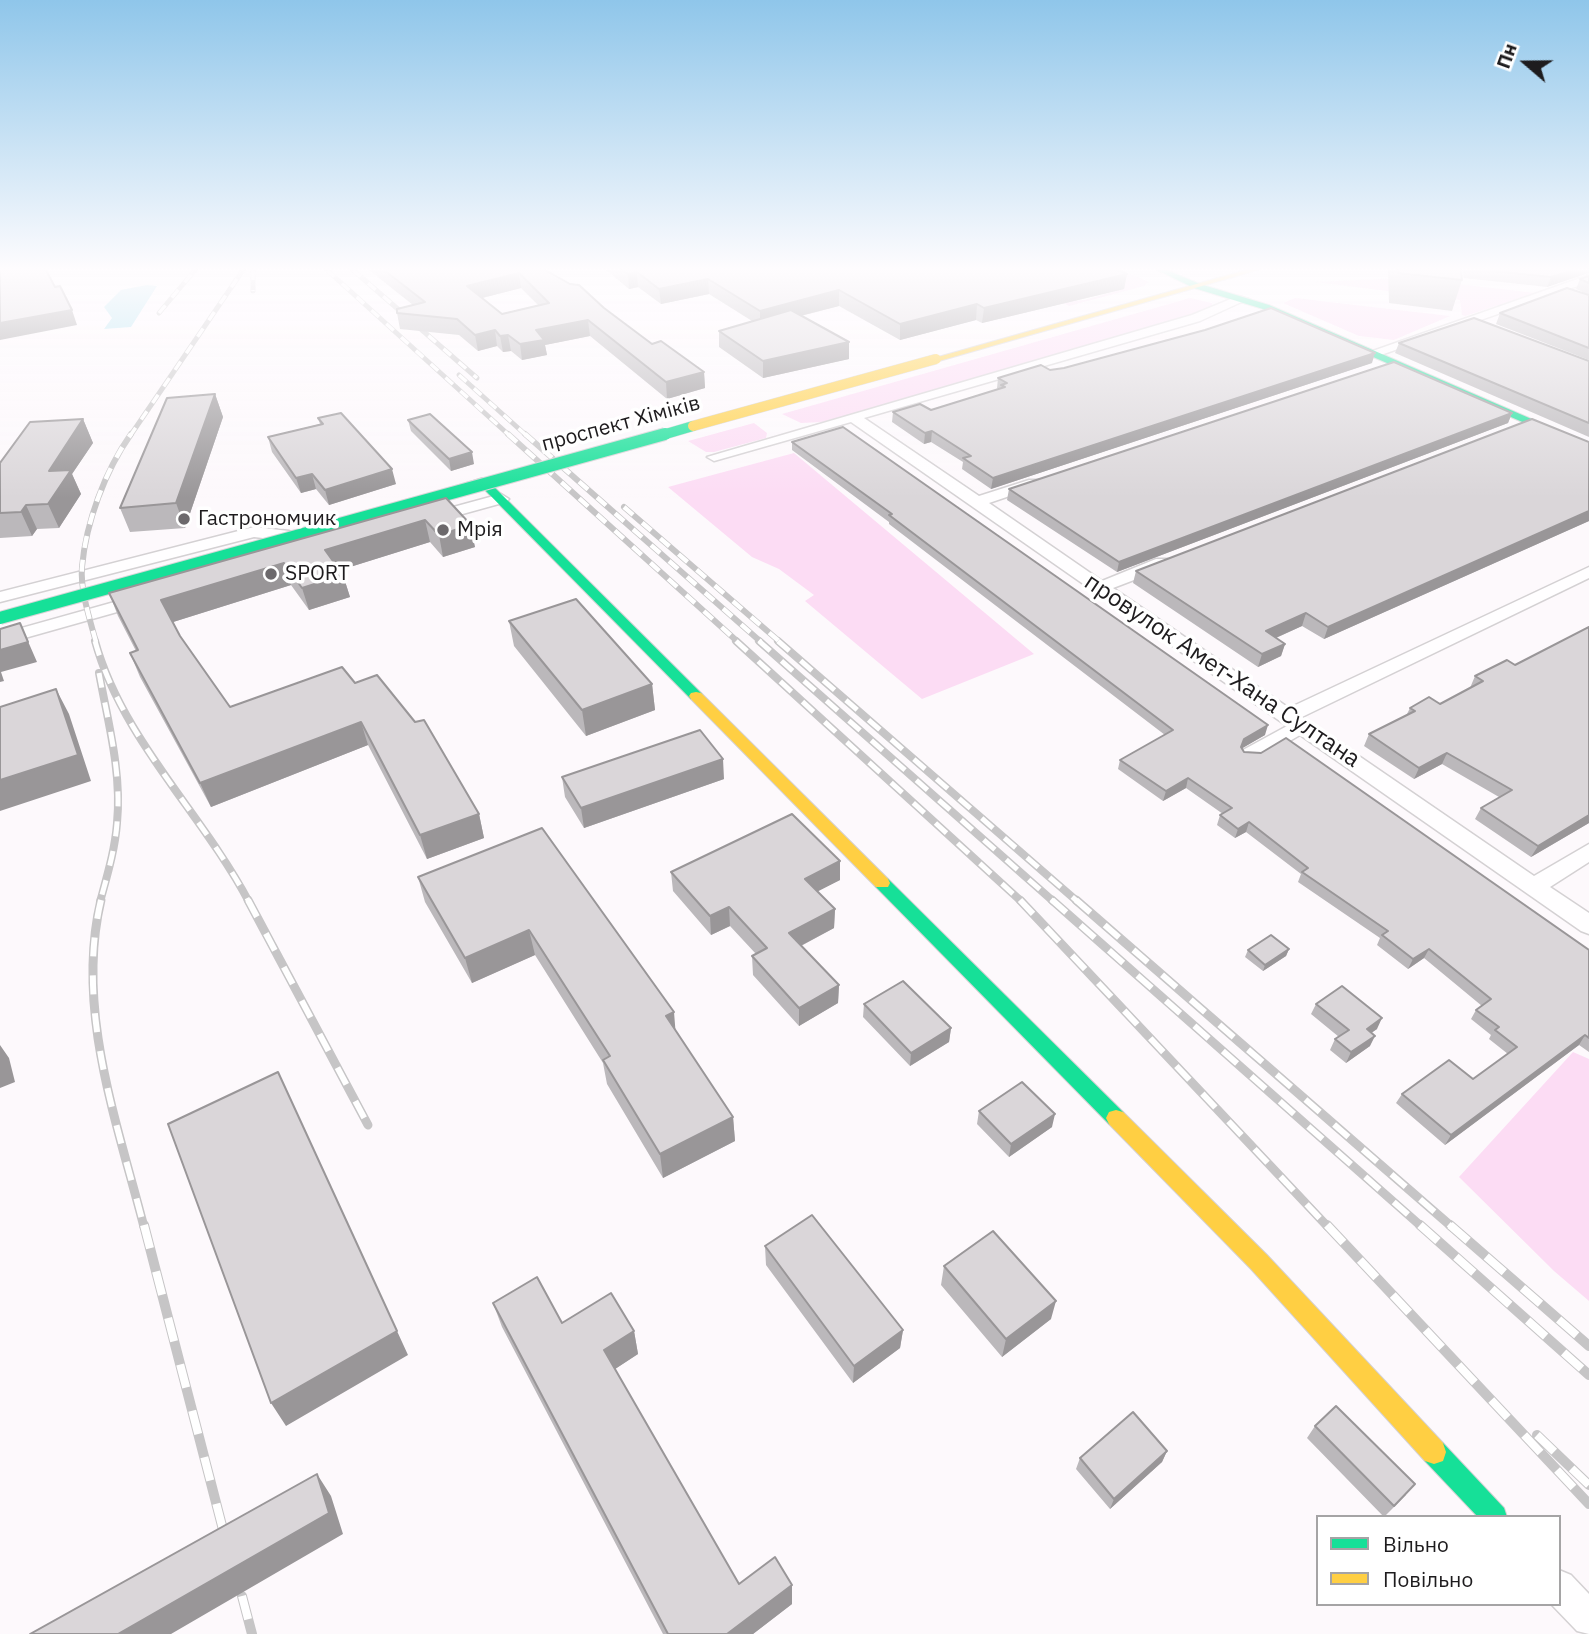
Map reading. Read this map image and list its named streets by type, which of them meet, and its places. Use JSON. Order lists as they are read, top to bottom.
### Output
{
  "streets": {
    "street": ["проспект Хіміків", "провулок Амет-Хана Султана"]
  },
  "places": ["Гастрономчик", "Мрія", "SPORT"],
  "legend": ["Вільно", "Повільно"],
  "north": "left"
}
